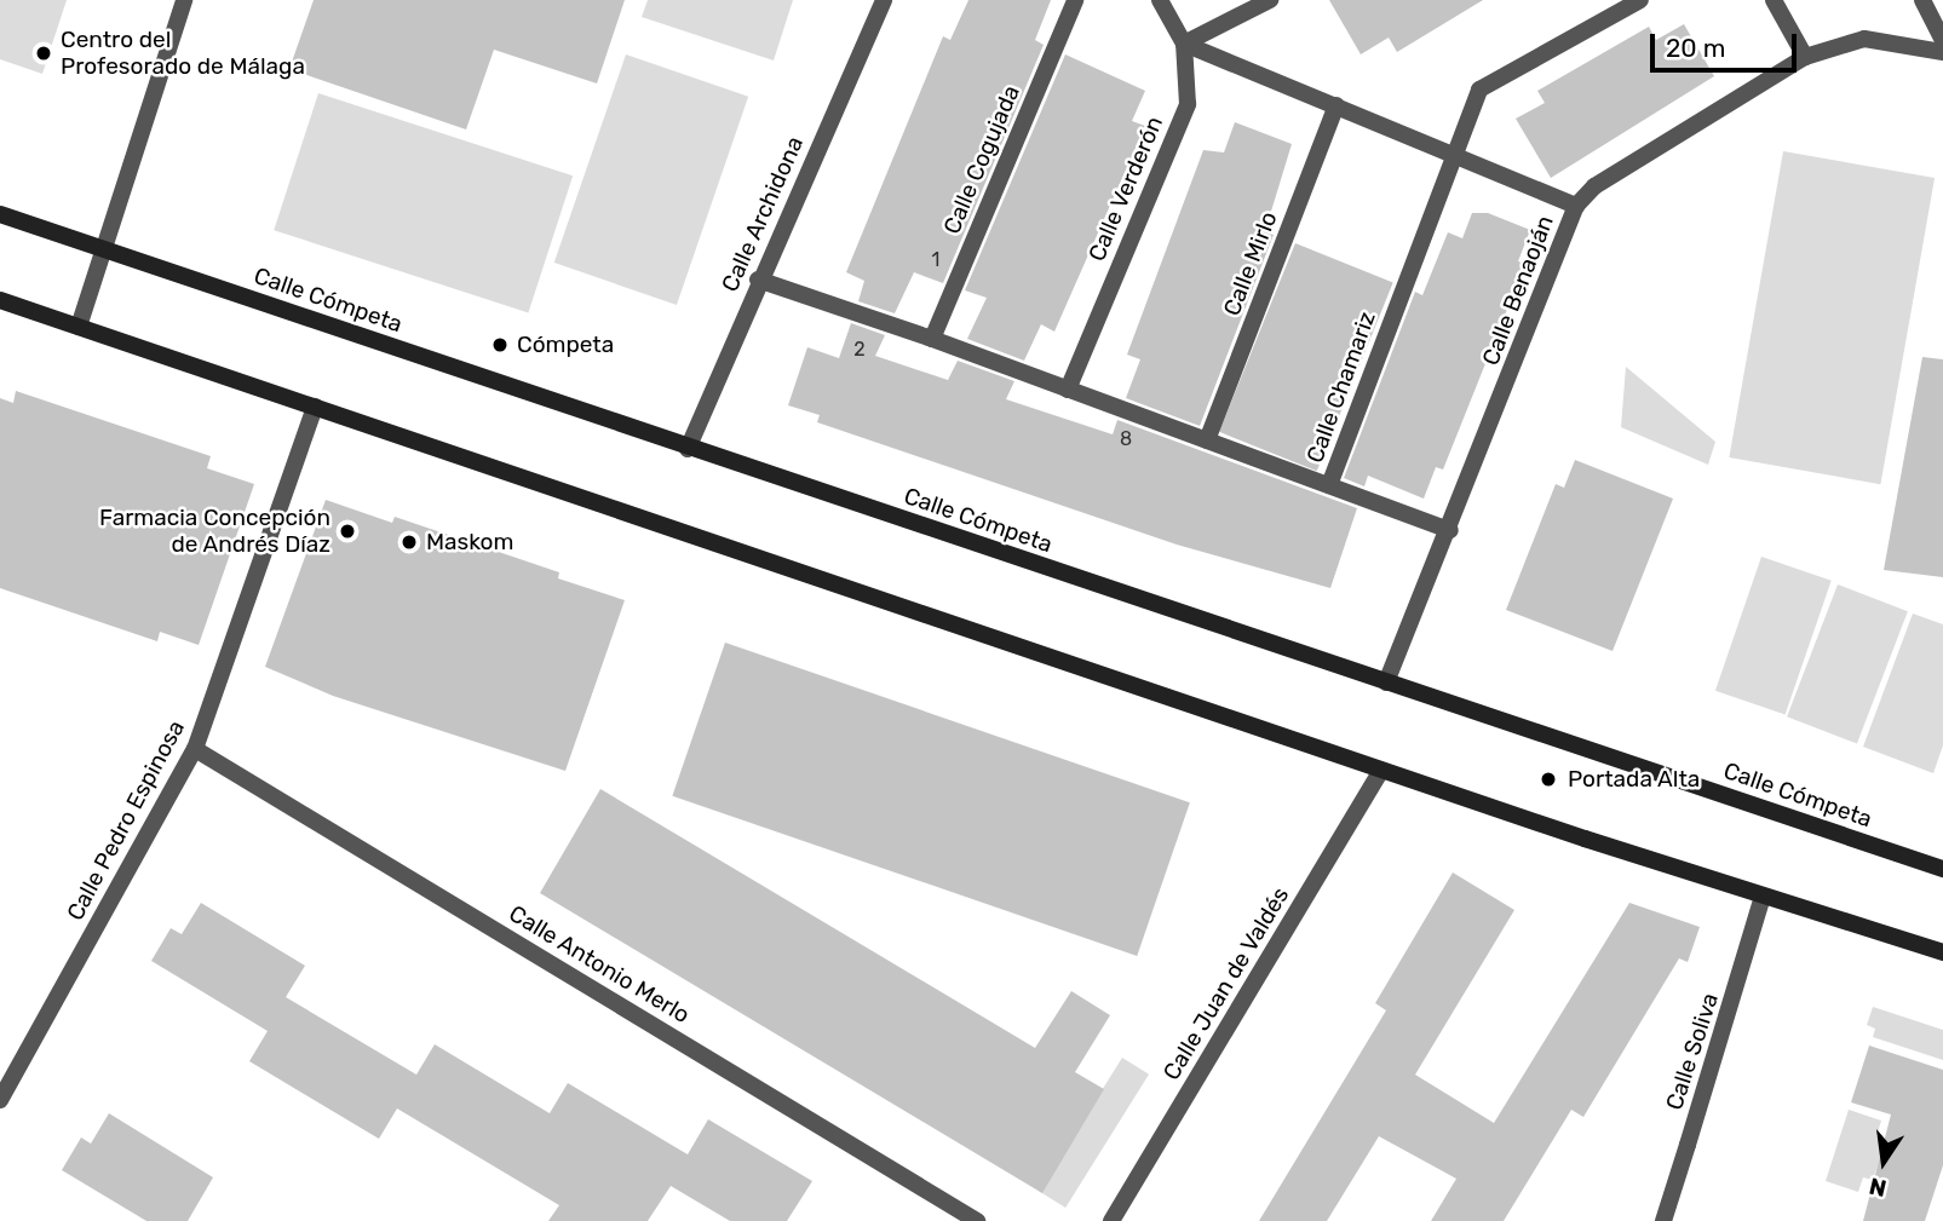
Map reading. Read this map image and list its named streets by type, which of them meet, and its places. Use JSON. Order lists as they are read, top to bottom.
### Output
{
  "streets": {
    "main road": ["Calle Cómpeta"],
    "street": [
      "Calle Cogujada",
      "Calle Verderón",
      "Calle Archidona",
      "Calle Mirlo",
      "Calle Benaoján",
      "Calle Chamariz",
      "Calle Pedro Espinosa",
      "Calle Antonio Merlo",
      "Calle Juan de Valdés",
      "Calle Soliva"
    ]
  },
  "crossings": [
    ["Calle Cogujada", "Calle Chamariz"],
    ["Calle Verderón", "Calle Chamariz"],
    ["Calle Archidona", "Calle Cómpeta"],
    ["Calle Archidona", "Calle Chamariz"],
    ["Calle Mirlo", "Calle Chamariz"],
    ["Calle Benaoján", "Calle Cómpeta"],
    ["Calle Pedro Espinosa", "Calle Antonio Merlo"]
  ],
  "places": [
    "Centro del Profesorado de Málaga",
    "Cómpeta",
    "Farmacia Concepción de Andrés Díaz",
    "Maskom",
    "Portada Alta"
  ],
  "house_numbers": ["1", "2", "8"],
  "scale_bar": "20 m",
  "north": "bottom"
}
